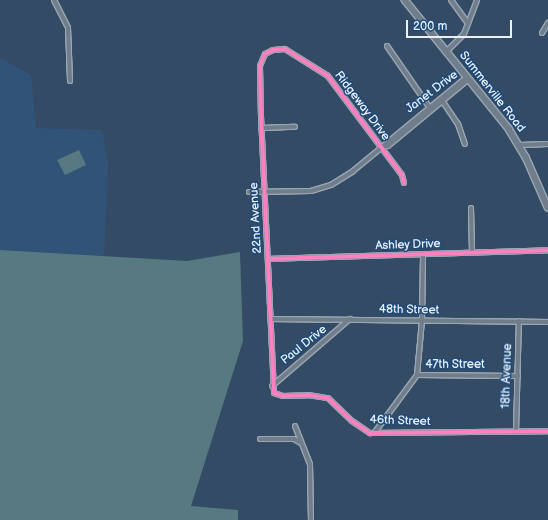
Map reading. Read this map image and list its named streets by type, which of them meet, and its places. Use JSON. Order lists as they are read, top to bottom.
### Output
{
  "streets": {
    "main road": ["Summerville Road"],
    "street": [
      "Janet Drive",
      "Ridgeway Drive",
      "22nd Avenue",
      "Ashley Drive",
      "48th Street",
      "Paul Drive",
      "47th Street",
      "18th Avenue",
      "46th Street"
    ]
  },
  "crossings": [
    ["Janet Drive", "Summerville Road"],
    ["Janet Drive", "Ridgeway Drive"],
    ["Janet Drive", "22nd Avenue"],
    ["Ridgeway Drive", "22nd Avenue"],
    ["22nd Avenue", "Ashley Drive"],
    ["22nd Avenue", "48th Street"],
    ["22nd Avenue", "Paul Drive"],
    ["22nd Avenue", "46th Street"],
    ["48th Street", "Paul Drive"],
    ["48th Street", "18th Avenue"],
    ["Paul Drive", "46th Street"],
    ["47th Street", "18th Avenue"],
    ["18th Avenue", "46th Street"]
  ],
  "scale_bar": "200 m"
}
